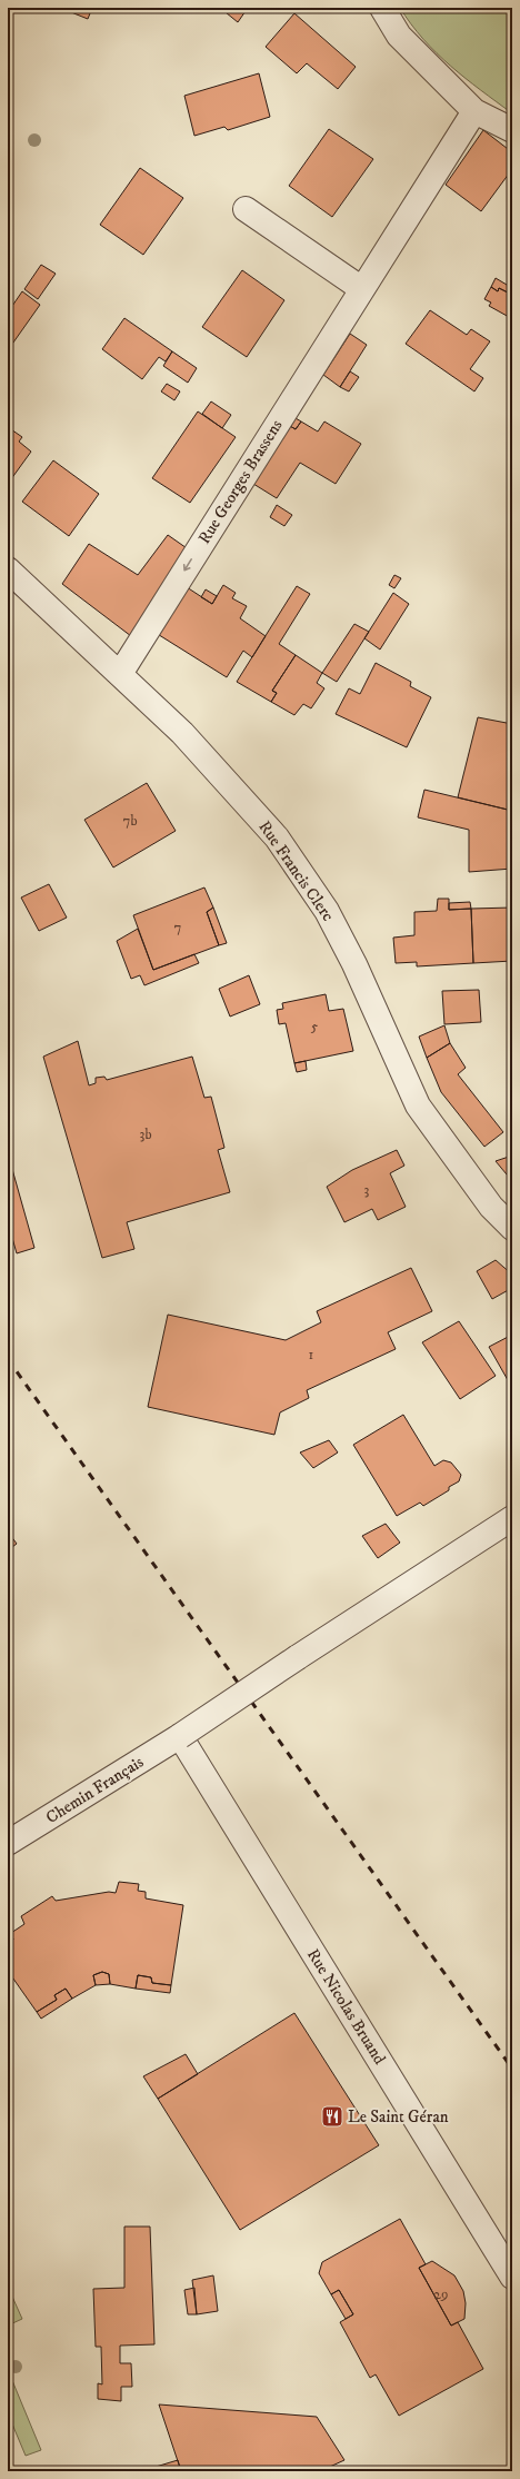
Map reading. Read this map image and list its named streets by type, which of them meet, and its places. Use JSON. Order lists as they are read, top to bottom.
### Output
{
  "streets": {
    "street": [
      "Rue Georges Brassens",
      "Rue Francis Clerc",
      "Chemin Français",
      "Rue Nicolas Bruand"
    ]
  },
  "crossings": [
    ["Rue Georges Brassens", "Rue Francis Clerc"],
    ["Chemin Français", "Rue Nicolas Bruand"]
  ],
  "one_way": ["Rue Georges Brassens"],
  "places": {
    "restaurant": ["Le Saint Géran"]
  },
  "house_numbers": [
    "7b",
    "7",
    "5",
    "3b",
    "3",
    "1",
    "29"
  ]
}
